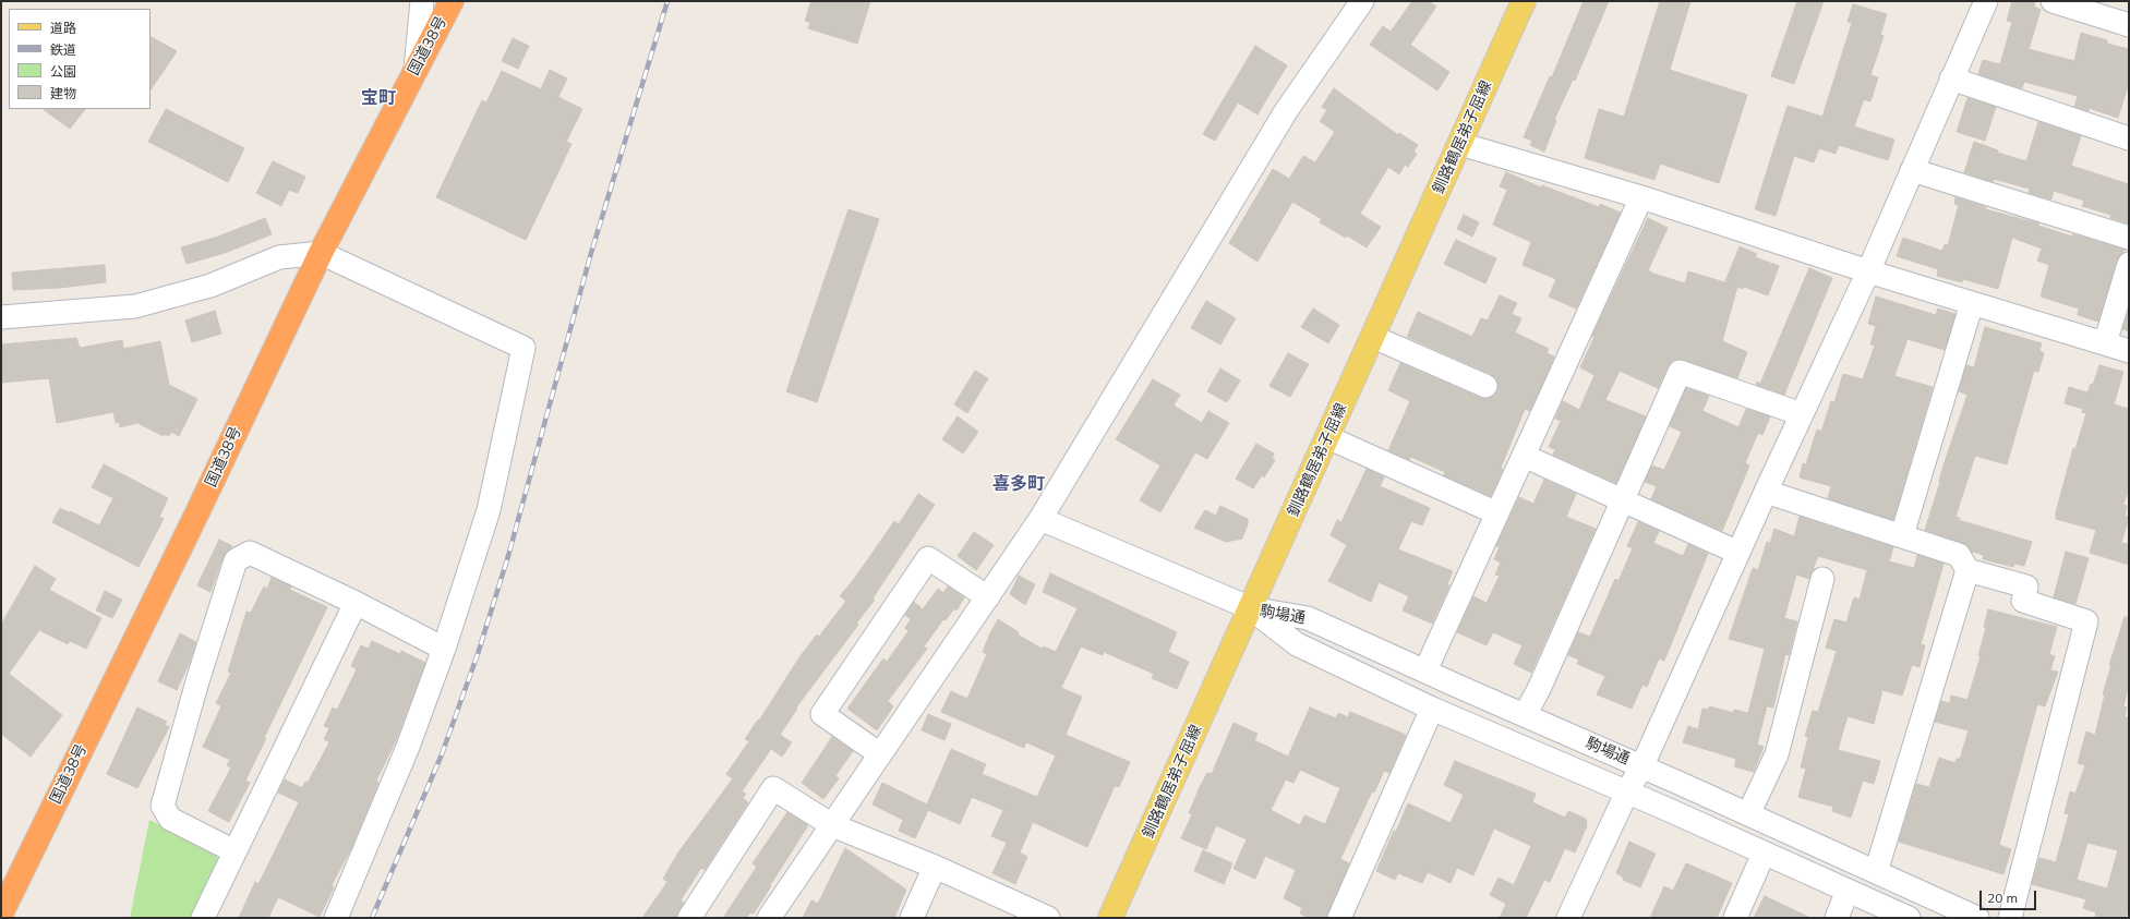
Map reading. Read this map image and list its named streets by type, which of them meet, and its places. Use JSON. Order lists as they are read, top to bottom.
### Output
{
  "streets": {
    "highway": ["国道38号"],
    "main road": ["釧路鶴居弟子屈線"],
    "street": ["駒場通"]
  },
  "crossings": [
    ["釧路鶴居弟子屈線", "駒場通"]
  ],
  "districts": ["宝町", "喜多町"],
  "legend": [
    "道路",
    "鉄道",
    "公園",
    "建物"
  ],
  "scale_bar": "20 m"
}
